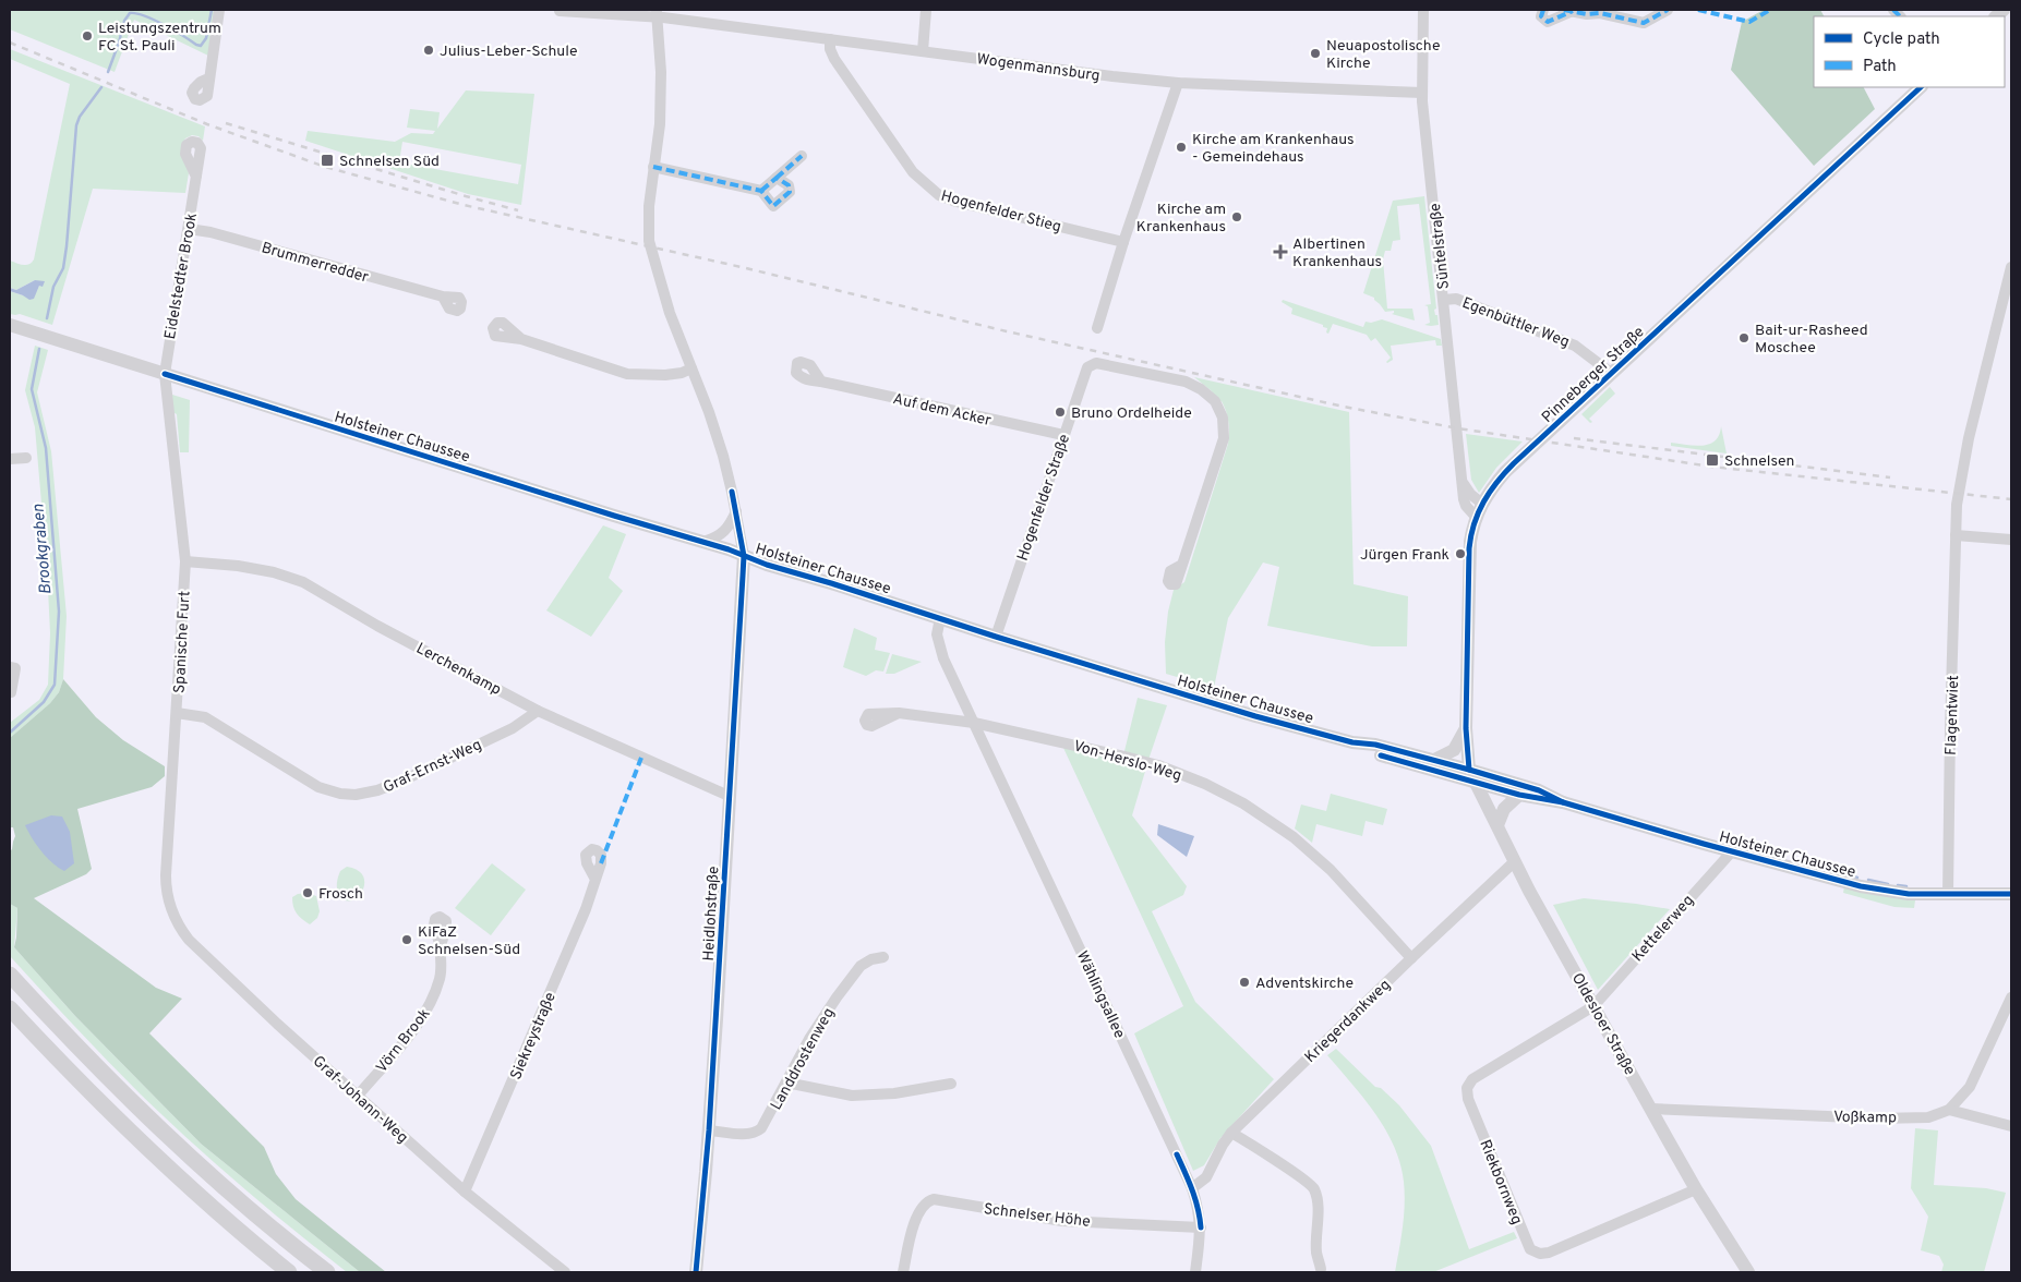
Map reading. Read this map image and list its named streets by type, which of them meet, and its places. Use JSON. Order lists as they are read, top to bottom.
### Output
{
  "streets": {
    "main road": [
      "Pinneberger Straße",
      "Holsteiner Chaussee",
      "Heidlohstraße",
      "Oldesloer Straße"
    ],
    "street": [
      "Wogenmannsburg",
      "Hogenfelder Stieg",
      "Süntelstraße",
      "Brummerredder",
      "Eidelstedter Brook",
      "Egenbüttler Weg",
      "Auf dem Acker",
      "Hogenfelder Straße",
      "Spanische Furt",
      "Lerchenkamp",
      "Flagentwiet",
      "Von-Herslo-Weg",
      "Graf-Ernst-Weg",
      "Kettelerweg",
      "Wählingsallee",
      "Kriegerdankweg",
      "Siekreystraße",
      "Vörn Brook",
      "Landdrostenweg",
      "Graf-Johann-Weg",
      "Voßkamp",
      "Riekbornweg",
      "Schnelser Höhe"
    ]
  },
  "crossings": [
    ["Wogenmannsburg", "Hogenfelder Stieg"],
    ["Wogenmannsburg", "Süntelstraße"],
    ["Süntelstraße", "Egenbüttler Weg"],
    ["Süntelstraße", "Pinneberger Straße"],
    ["Brummerredder", "Eidelstedter Brook"],
    ["Eidelstedter Brook", "Holsteiner Chaussee"],
    ["Eidelstedter Brook", "Spanische Furt"],
    ["Egenbüttler Weg", "Pinneberger Straße"],
    ["Pinneberger Straße", "Holsteiner Chaussee"],
    ["Pinneberger Straße", "Oldesloer Straße"],
    ["Auf dem Acker", "Hogenfelder Straße"],
    ["Holsteiner Chaussee", "Hogenfelder Straße"],
    ["Holsteiner Chaussee", "Spanische Furt"],
    ["Holsteiner Chaussee", "Flagentwiet"],
    ["Holsteiner Chaussee", "Heidlohstraße"],
    ["Holsteiner Chaussee", "Kettelerweg"],
    ["Holsteiner Chaussee", "Wählingsallee"],
    ["Holsteiner Chaussee", "Oldesloer Straße"],
    ["Spanische Furt", "Lerchenkamp"],
    ["Spanische Furt", "Graf-Ernst-Weg"],
    ["Spanische Furt", "Graf-Johann-Weg"],
    ["Lerchenkamp", "Graf-Ernst-Weg"],
    ["Lerchenkamp", "Heidlohstraße"],
    ["Von-Herslo-Weg", "Wählingsallee"],
    ["Von-Herslo-Weg", "Kriegerdankweg"],
    ["Heidlohstraße", "Landdrostenweg"],
    ["Kettelerweg", "Oldesloer Straße"],
    ["Kettelerweg", "Riekbornweg"],
    ["Wählingsallee", "Kriegerdankweg"],
    ["Wählingsallee", "Schnelser Höhe"],
    ["Kriegerdankweg", "Oldesloer Straße"],
    ["Oldesloer Straße", "Voßkamp"],
    ["Oldesloer Straße", "Riekbornweg"],
    ["Siekreystraße", "Graf-Johann-Weg"],
    ["Vörn Brook", "Graf-Johann-Weg"]
  ],
  "water": ["Brookgraben"],
  "places": {
    "other": [
      "Leistungszentrum FC St. Pauli",
      "Julius-Leber-Schule",
      "Neuapostolische Kirche",
      "Kirche am Krankenhaus - Gemeindehaus",
      "Kirche am Krankenhaus",
      "Bait-ur-Rasheed Moschee",
      "Bruno Ordelheide",
      "Jürgen Frank",
      "Frosch",
      "KiFaZ Schnelsen-Süd",
      "Adventskirche"
    ],
    "transit": ["Schnelsen Süd", "Schnelsen"],
    "health": ["Albertinen Krankenhaus"]
  },
  "legend": ["Cycle path", "Path"]
}
